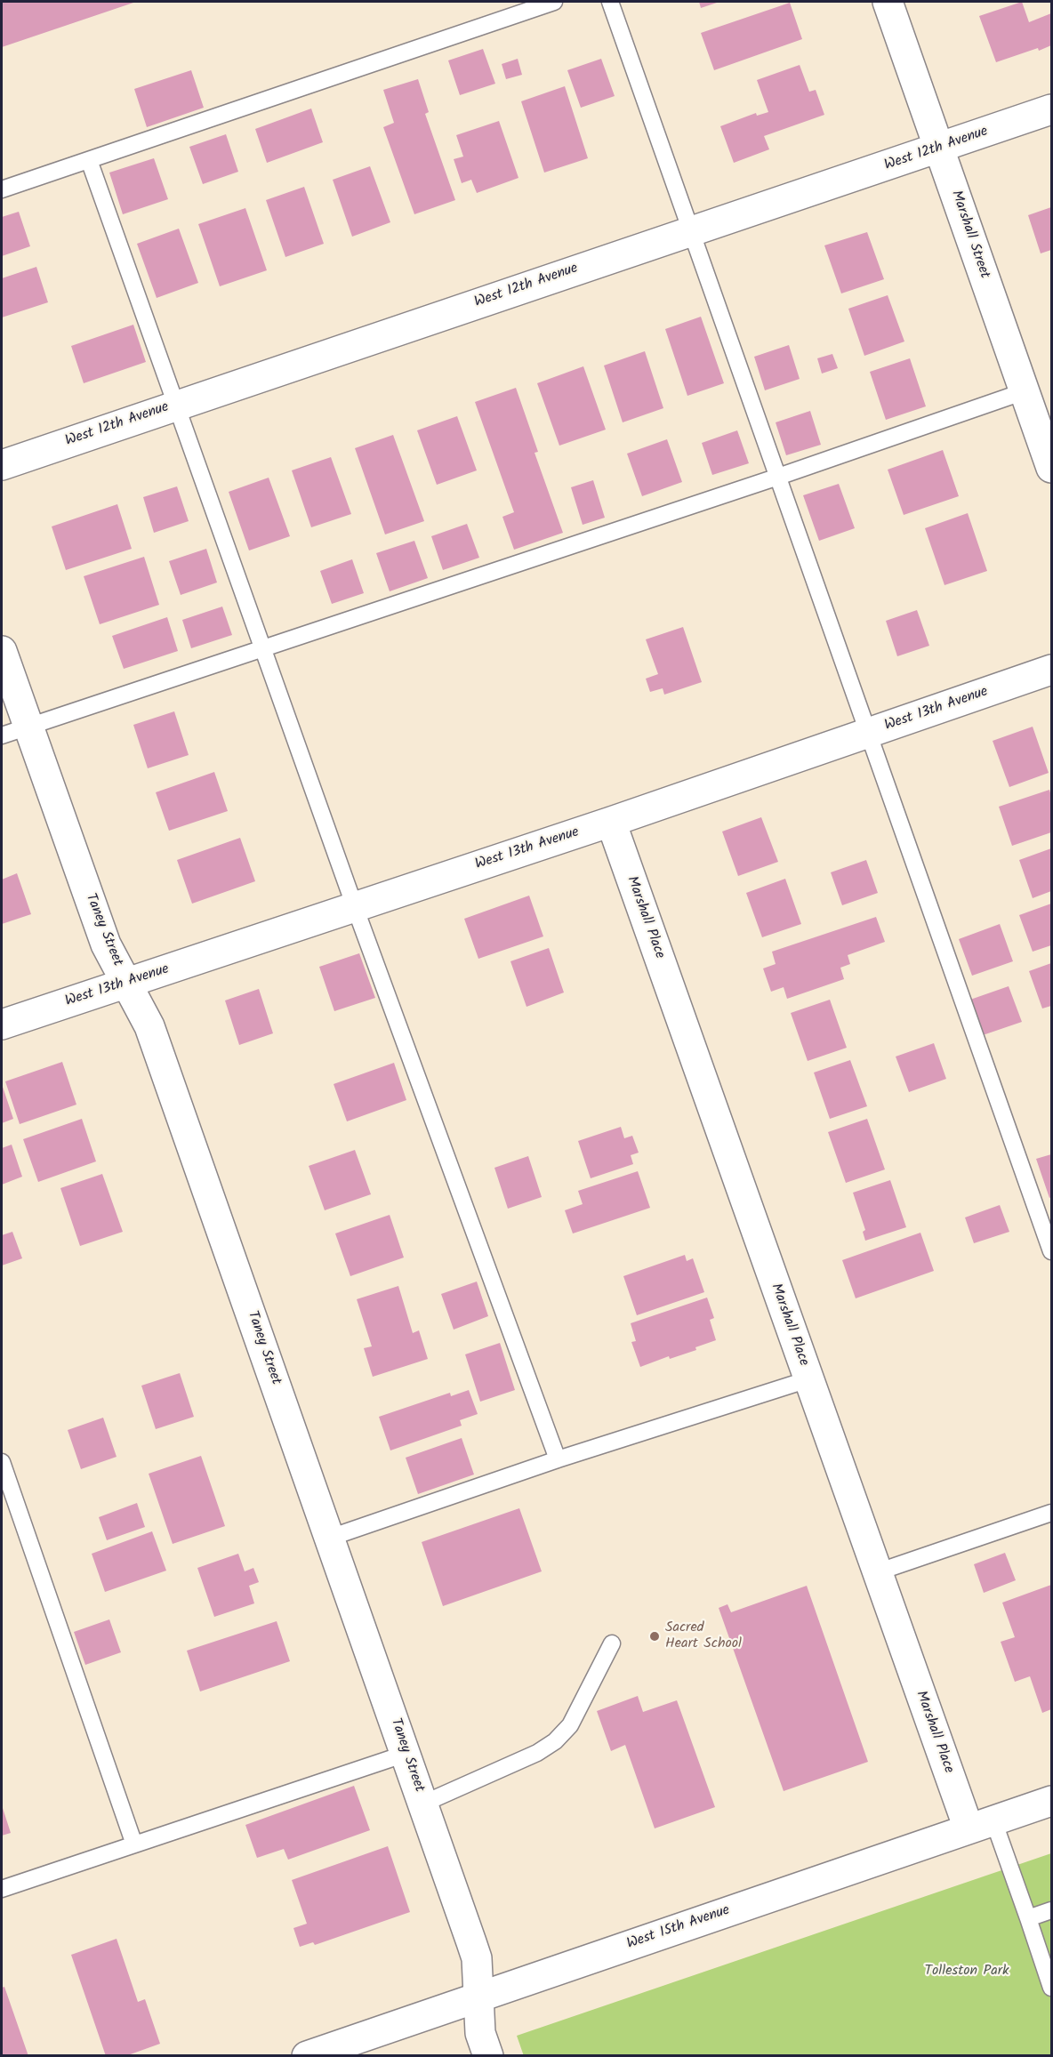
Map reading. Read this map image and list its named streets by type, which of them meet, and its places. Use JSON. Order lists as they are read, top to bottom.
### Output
{
  "streets": {
    "street": [
      "West 12th Avenue",
      "Marshall Street",
      "West 13th Avenue",
      "Marshall Place",
      "Taney Street",
      "West 15th Avenue"
    ]
  },
  "crossings": [
    ["West 12th Avenue", "Marshall Street"],
    ["West 13th Avenue", "Marshall Place"],
    ["West 13th Avenue", "Taney Street"],
    ["Marshall Place", "West 15th Avenue"],
    ["Taney Street", "West 15th Avenue"]
  ],
  "parks": ["Tolleston Park"],
  "places": ["Sacred Heart School"]
}
